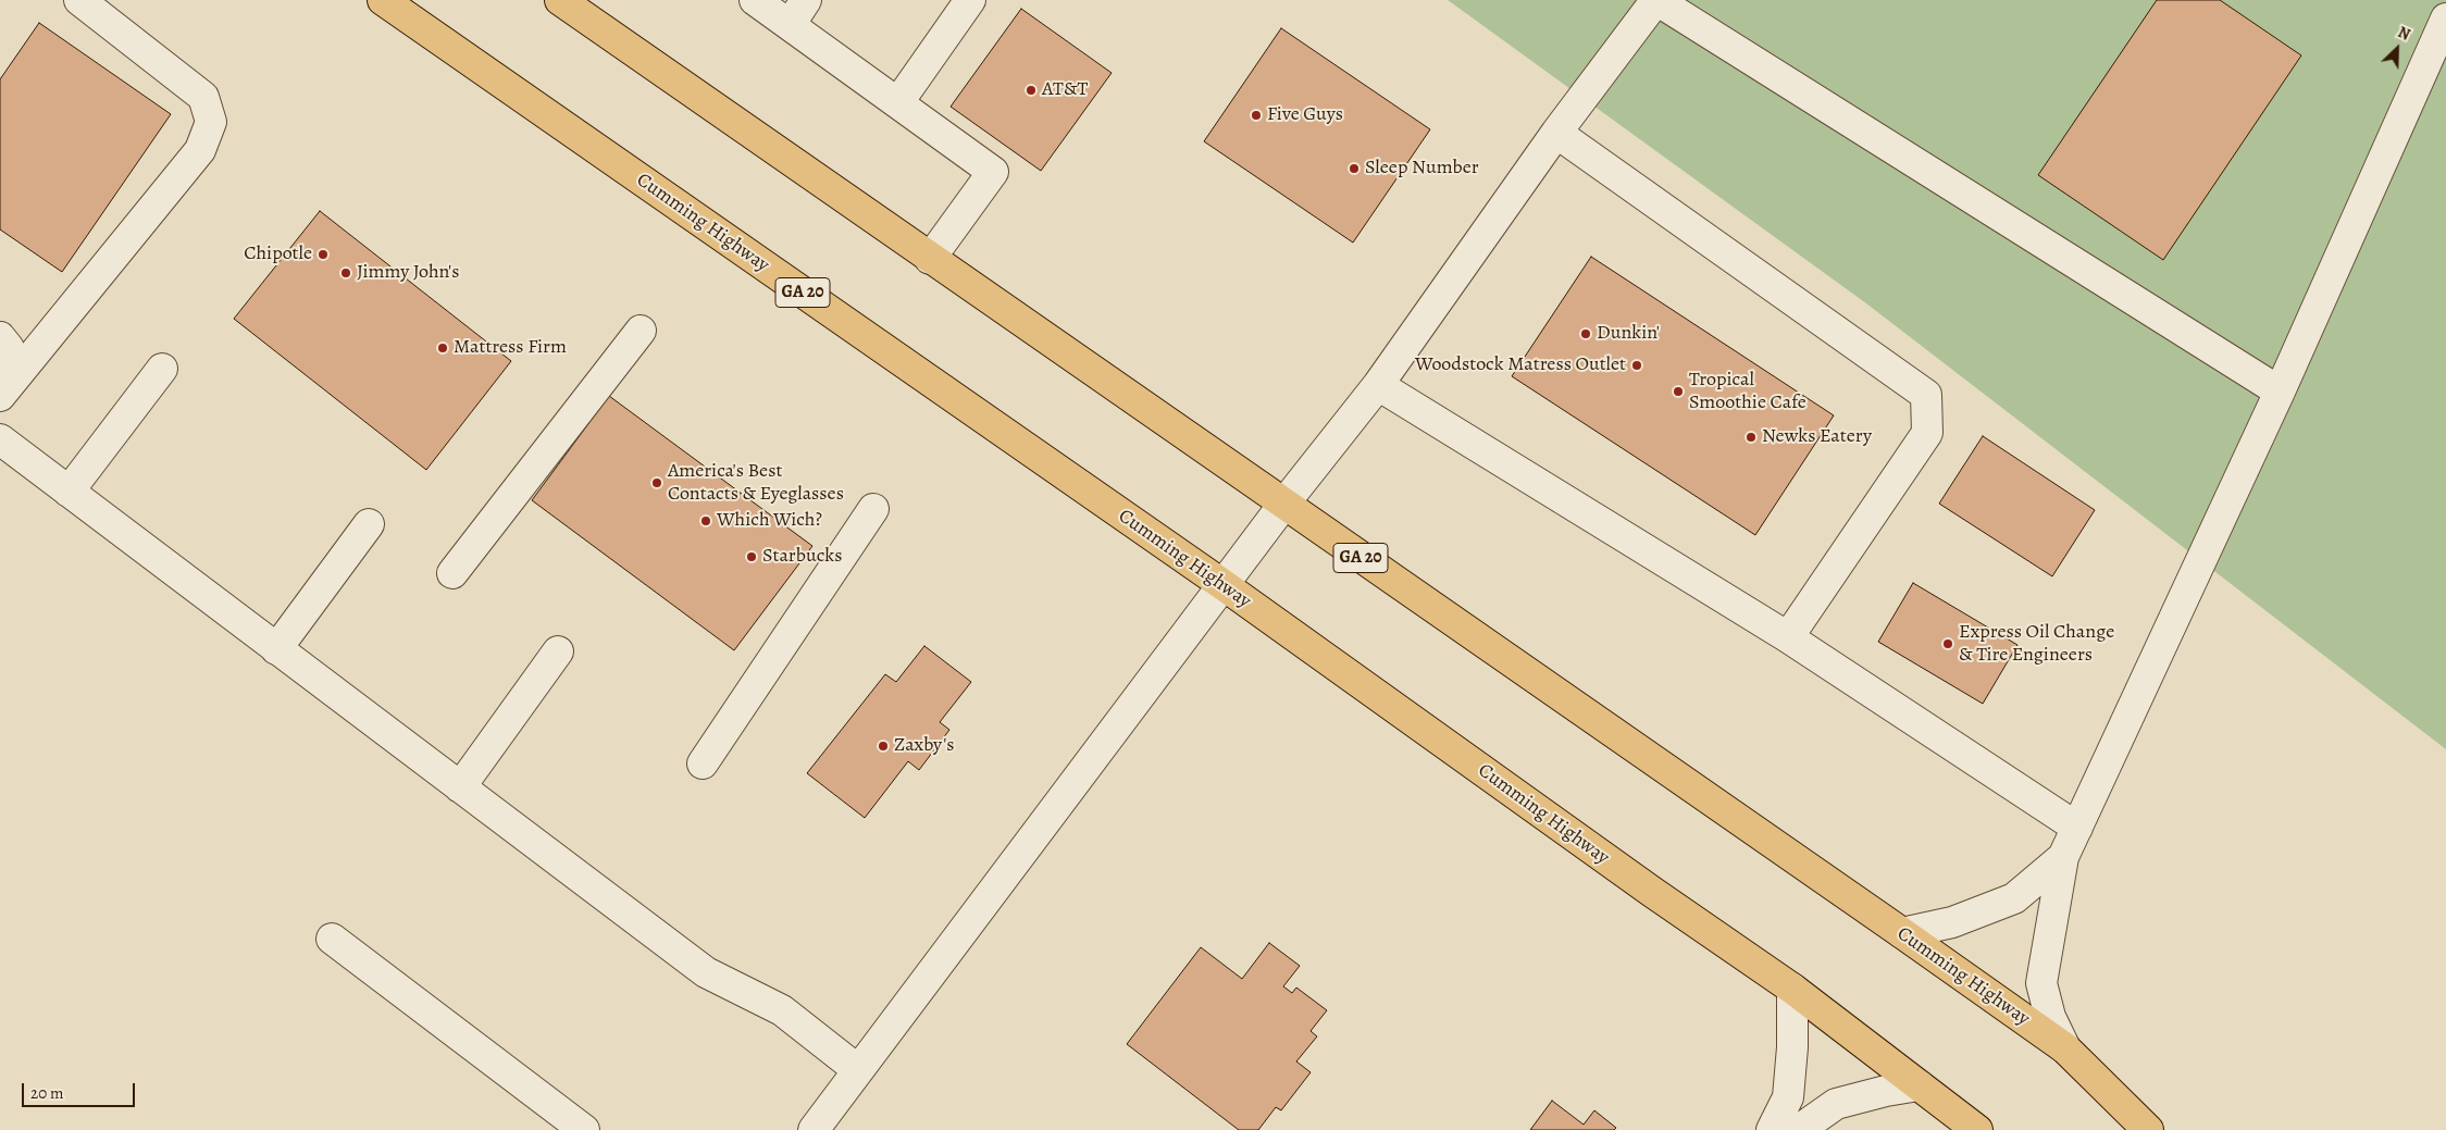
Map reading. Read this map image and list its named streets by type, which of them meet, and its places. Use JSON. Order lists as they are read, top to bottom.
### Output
{
  "streets": {
    "main road": ["Cumming Highway", "GA 20"]
  },
  "places": [
    "AT&T",
    "Five Guys",
    "Sleep Number",
    "Chipotle",
    "Jimmy John's",
    "Dunkin'",
    "Mattress Firm",
    "Woodstock Matress Outlet",
    "Tropical Smoothie Cafe",
    "Newks Eatery",
    "America's Best Contacts & Eyeglasses",
    "Which Wich?",
    "Starbucks",
    "Express Oil Change & Tire Engineers",
    "Zaxby's"
  ],
  "scale_bar": "20 m",
  "north": "top right"
}
